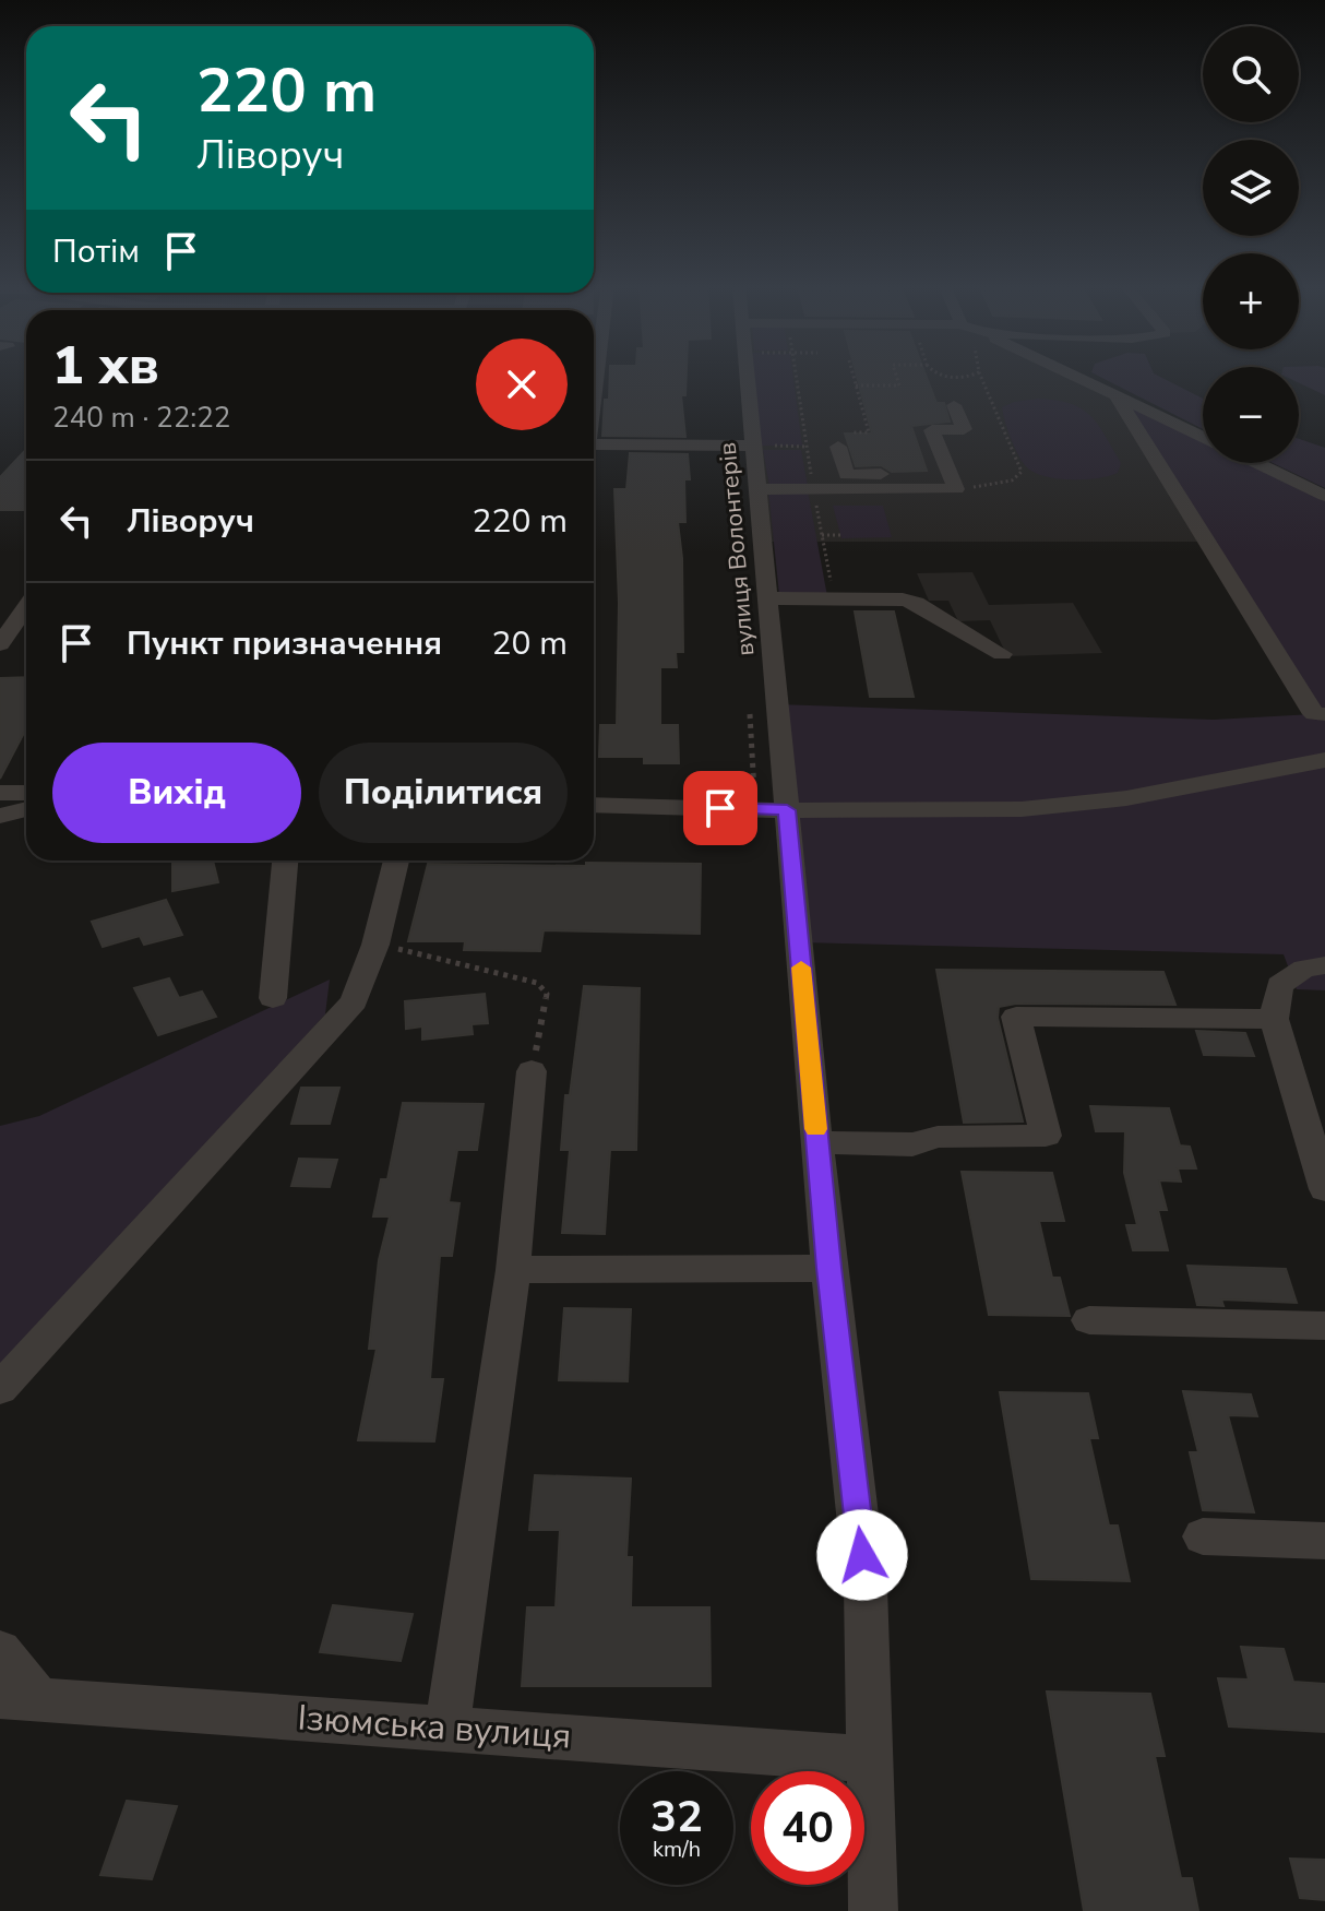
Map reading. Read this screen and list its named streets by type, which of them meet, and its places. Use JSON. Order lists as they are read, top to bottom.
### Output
{
  "streets": {
    "street": ["вулиця Волонтерів", "Ізюмська вулиця"]
  },
  "crossings": [
    ["вулиця Волонтерів", "Ізюмська вулиця"]
  ],
  "page": {
    "map_buttons": ["+", "−"],
    "turn": ["220 m", "Ліворуч"],
    "then": "Потім",
    "heading": ["1 хв", "240 m · 22:22"],
    "list": [
      {
        "name": "Ліворуч",
        "value": "220 m"
      },
      {
        "name": "Пункт призначення",
        "value": "20 m"
      }
    ],
    "buttons": ["Вихід", "Поділитися"],
    "speed": "32 km/h",
    "limit": "40"
  }
}
